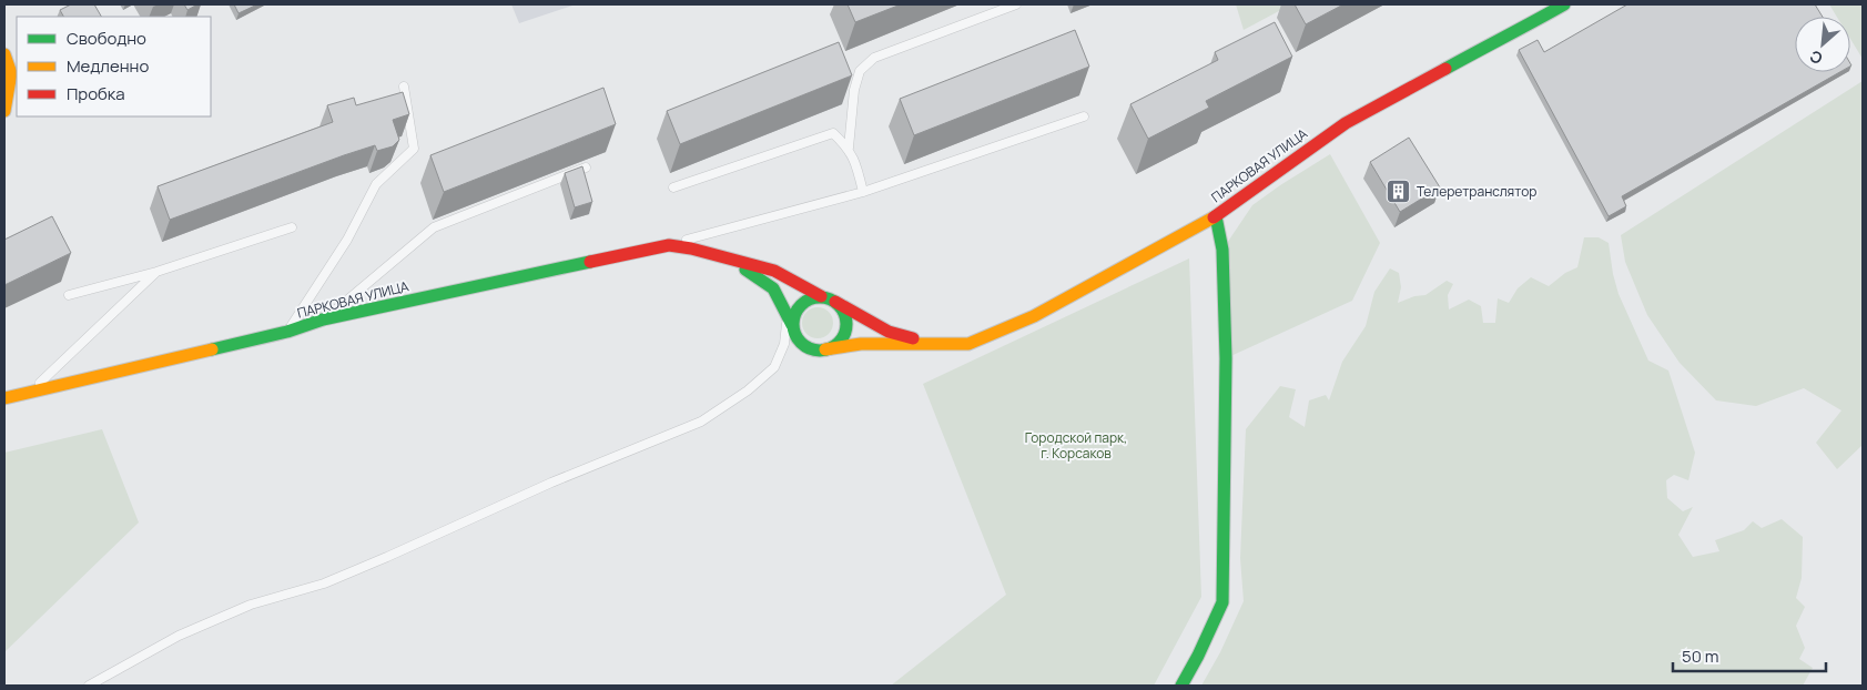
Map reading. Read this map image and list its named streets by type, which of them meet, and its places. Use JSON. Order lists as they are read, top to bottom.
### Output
{
  "streets": {
    "street": ["ПАРКОВАЯ УЛИЦА"]
  },
  "parks": ["Городской парк, г. Корсаков"],
  "places": {
    "building": ["Телеретранслятор"]
  },
  "legend": ["Свободно", "Медленно", "Пробка"],
  "scale_bar": "50 m",
  "north": "bottom left"
}
